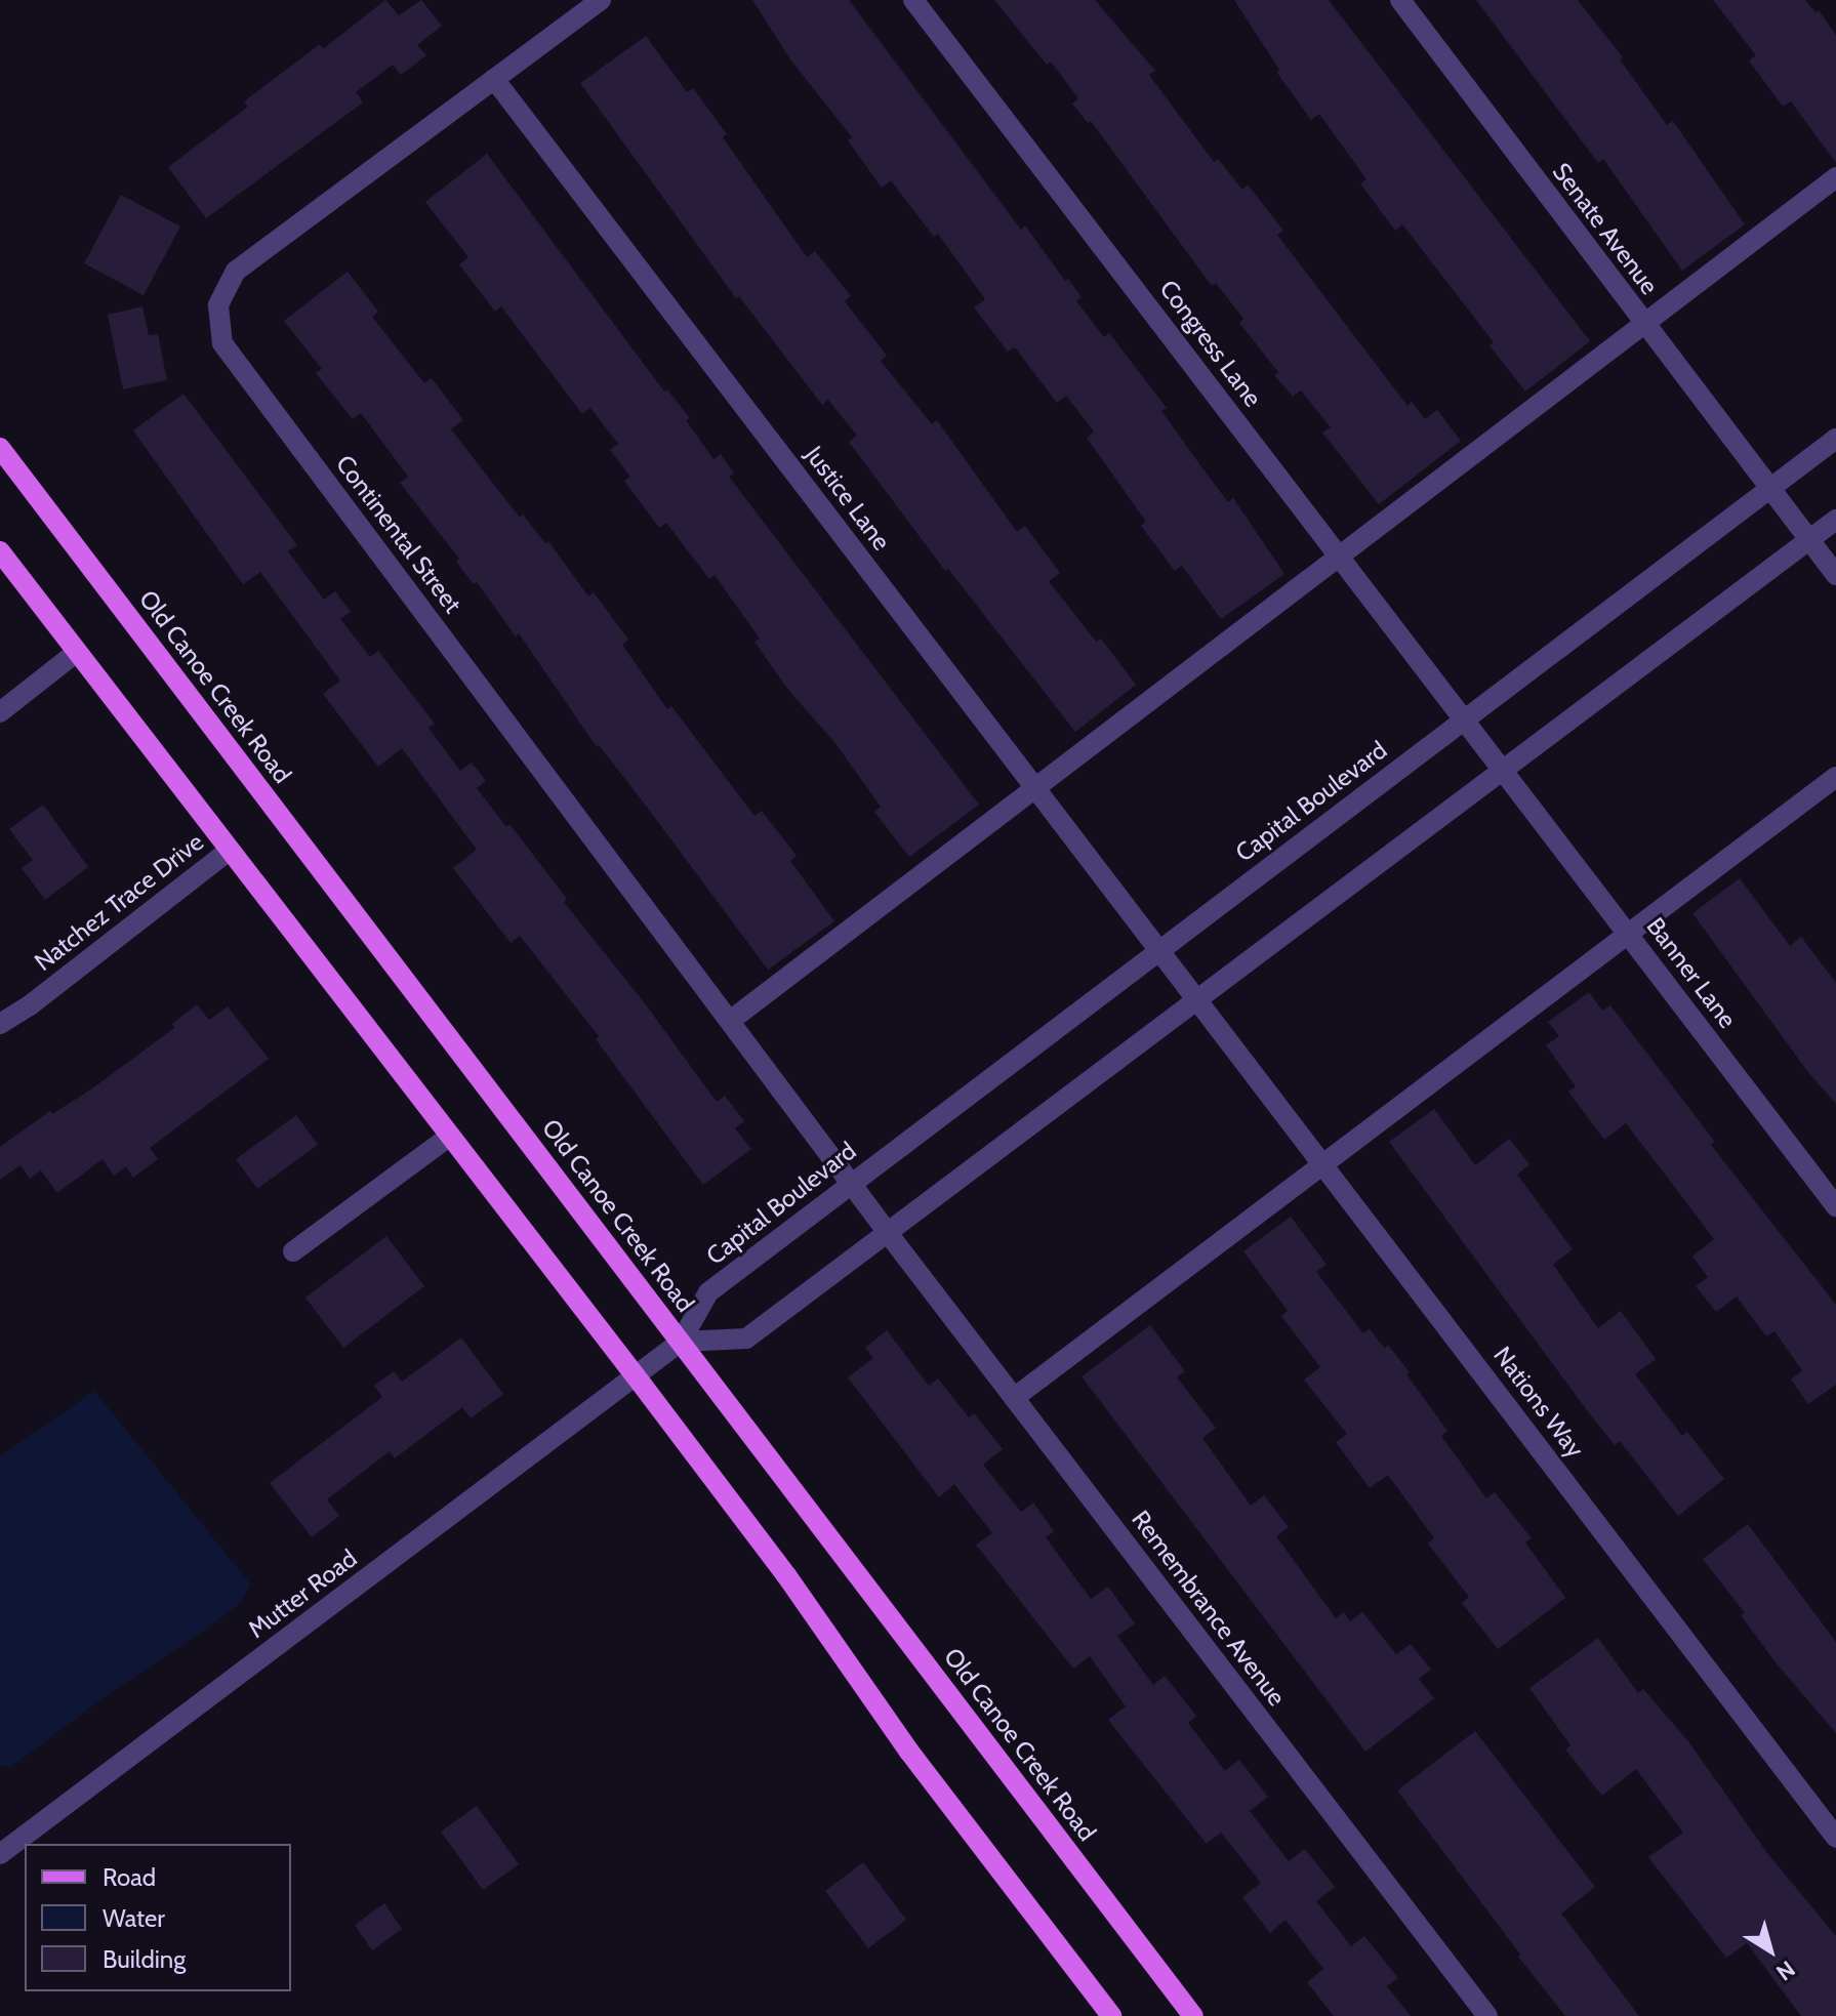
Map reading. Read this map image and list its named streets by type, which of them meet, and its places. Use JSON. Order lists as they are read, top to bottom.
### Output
{
  "streets": {
    "main road": ["Old Canoe Creek Road"],
    "street": [
      "Senate Avenue",
      "Congress Lane",
      "Justice Lane",
      "Continental Street",
      "Capital Boulevard",
      "Natchez Trace Drive",
      "Banner Lane",
      "Nations Way",
      "Mutter Road",
      "Remembrance Avenue"
    ]
  },
  "crossings": [
    ["Senate Avenue", "Capital Boulevard"],
    ["Congress Lane", "Capital Boulevard"],
    ["Congress Lane", "Banner Lane"],
    ["Justice Lane", "Continental Street"],
    ["Justice Lane", "Capital Boulevard"],
    ["Justice Lane", "Nations Way"],
    ["Continental Street", "Capital Boulevard"],
    ["Continental Street", "Remembrance Avenue"],
    ["Old Canoe Creek Road", "Capital Boulevard"],
    ["Old Canoe Creek Road", "Mutter Road"],
    ["Capital Boulevard", "Banner Lane"],
    ["Capital Boulevard", "Mutter Road"]
  ],
  "legend": ["Road", "Water", "Building"],
  "north": "bottom right"
}
